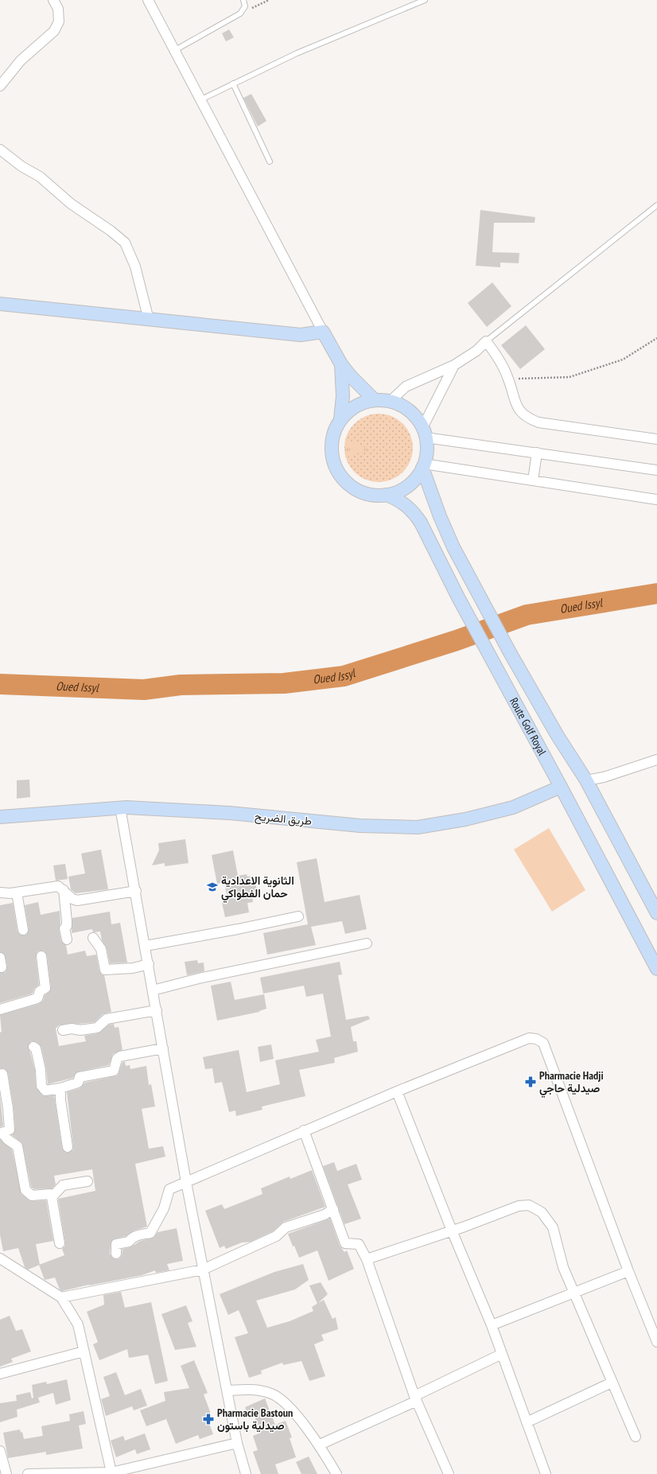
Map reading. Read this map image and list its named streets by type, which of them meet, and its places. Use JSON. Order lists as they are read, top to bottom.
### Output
{
  "streets": {
    "street": ["Route Golf Royal", "طريق الضريح"]
  },
  "crossings": [
    ["Route Golf Royal", "طريق الضريح"]
  ],
  "water": ["Oued Issyl"],
  "places": {
    "school or university": ["الثانوية الاعدادية حمان الفطواكي"],
    "pharmacy": ["Pharmacie Hadji صيدلية حاجي", "Pharmacie Bastoun صيدلية باستون"]
  }
}
